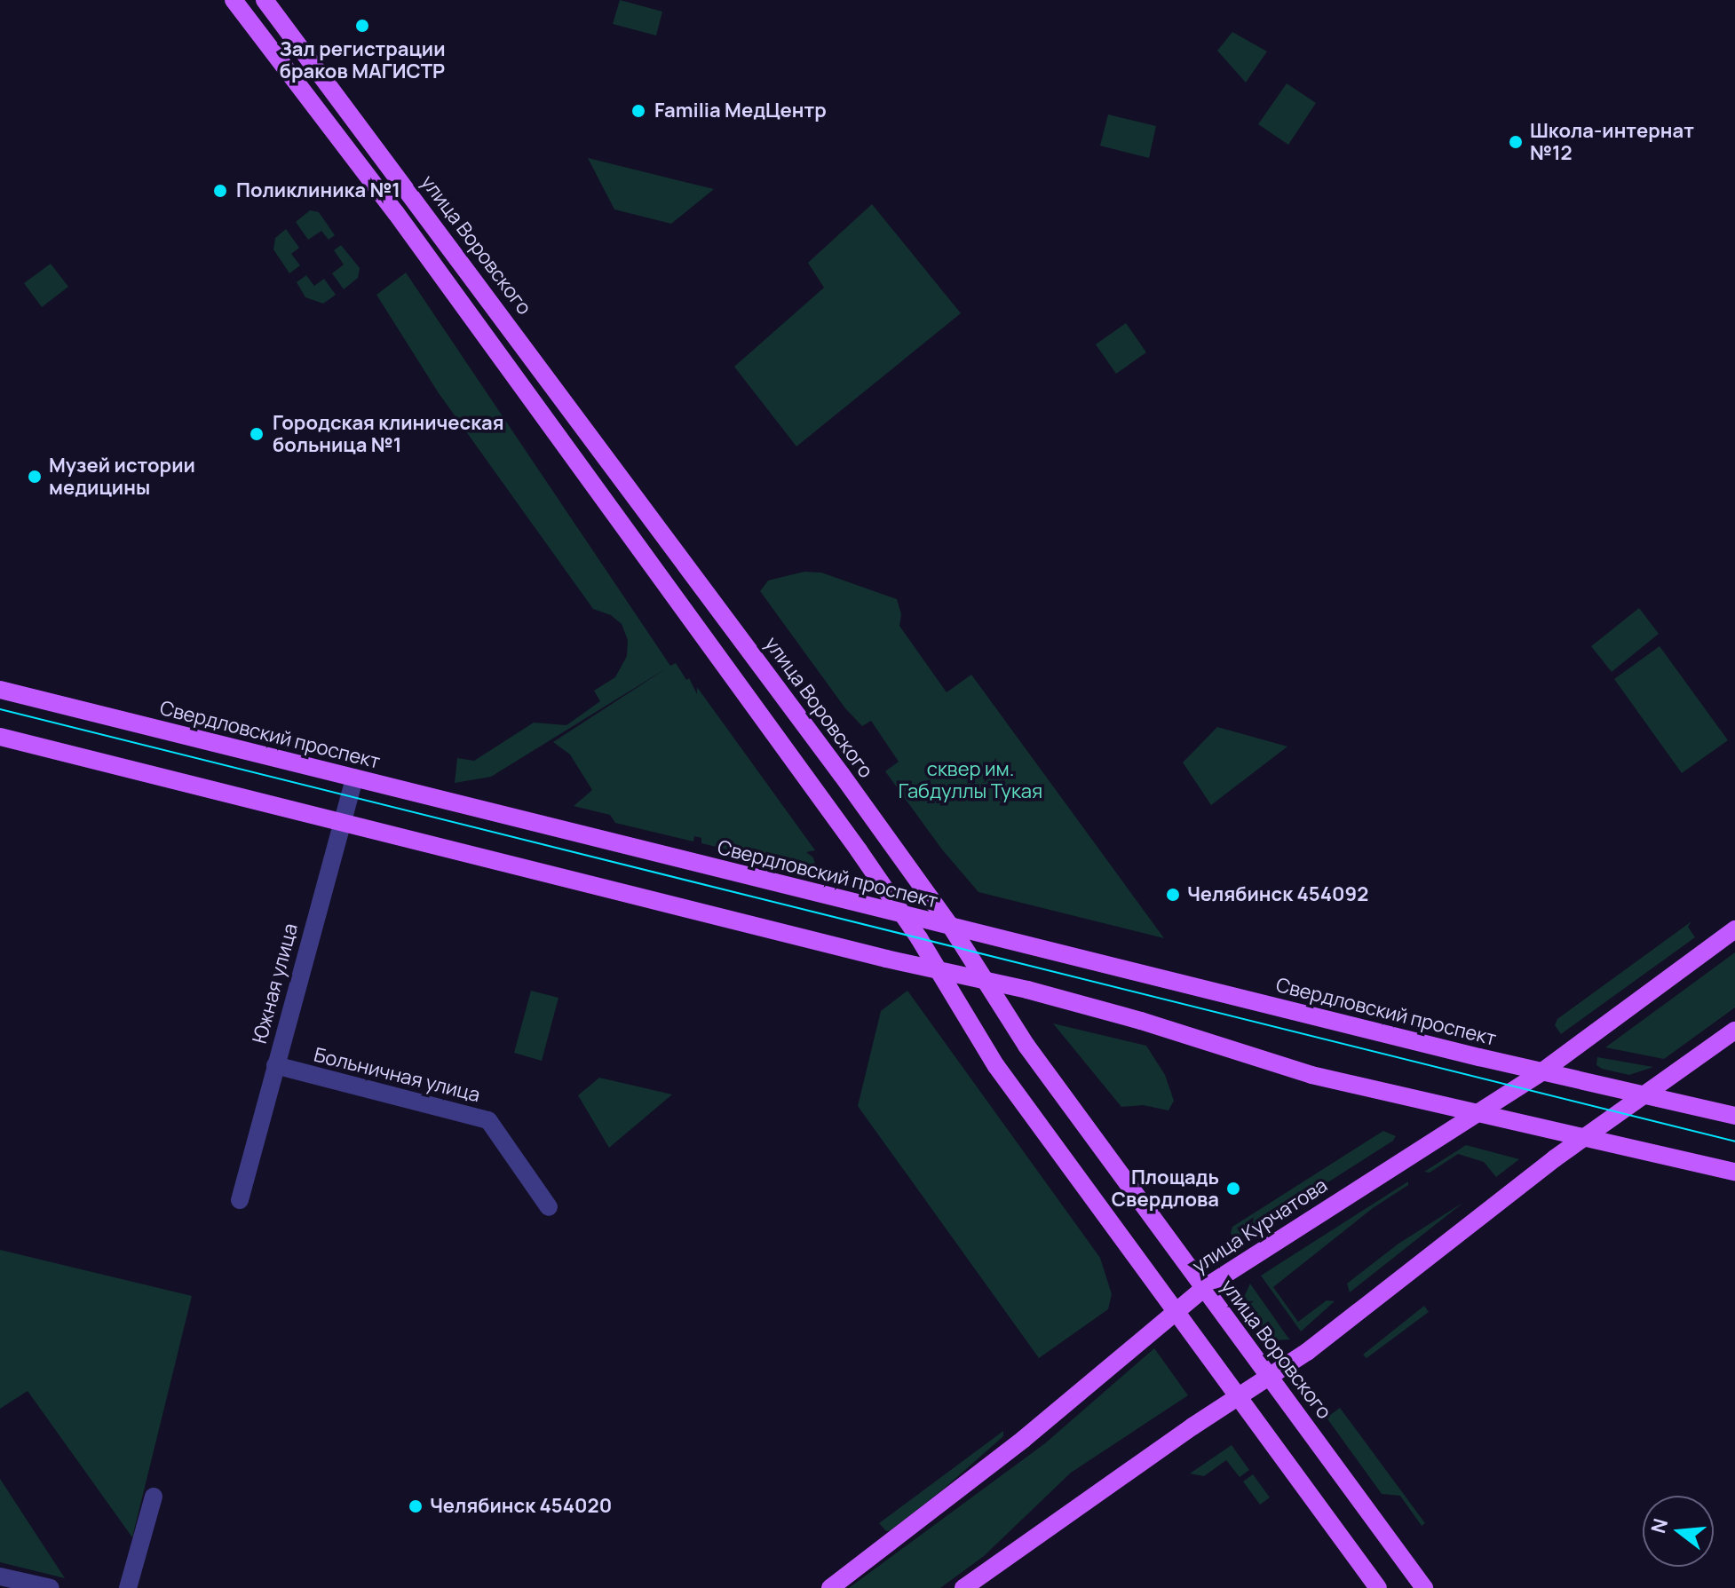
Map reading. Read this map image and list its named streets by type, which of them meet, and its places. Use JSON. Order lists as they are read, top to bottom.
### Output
{
  "streets": {
    "main road": ["улица Воровского", "Свердловский проспект", "улица Курчатова"],
    "street": ["Южная улица", "Больничная улица"]
  },
  "crossings": [
    ["улица Воровского", "Свердловский проспект"],
    ["улица Воровского", "улица Курчатова"],
    ["Свердловский проспект", "Южная улица"],
    ["Свердловский проспект", "улица Курчатова"],
    ["Южная улица", "Больничная улица"]
  ],
  "parks": ["сквер им. Габдуллы Тукая"],
  "places": [
    "Зал регистрации браков МАГИСТР",
    "Familia МедЦентр",
    "Школа-интернат №12",
    "Поликлиника №1",
    "Городская клиническая больница №1",
    "Музей истории медицины",
    "Челябинск 454092",
    "Площадь Свердлова",
    "Челябинск 454020"
  ],
  "north": "left"
}
